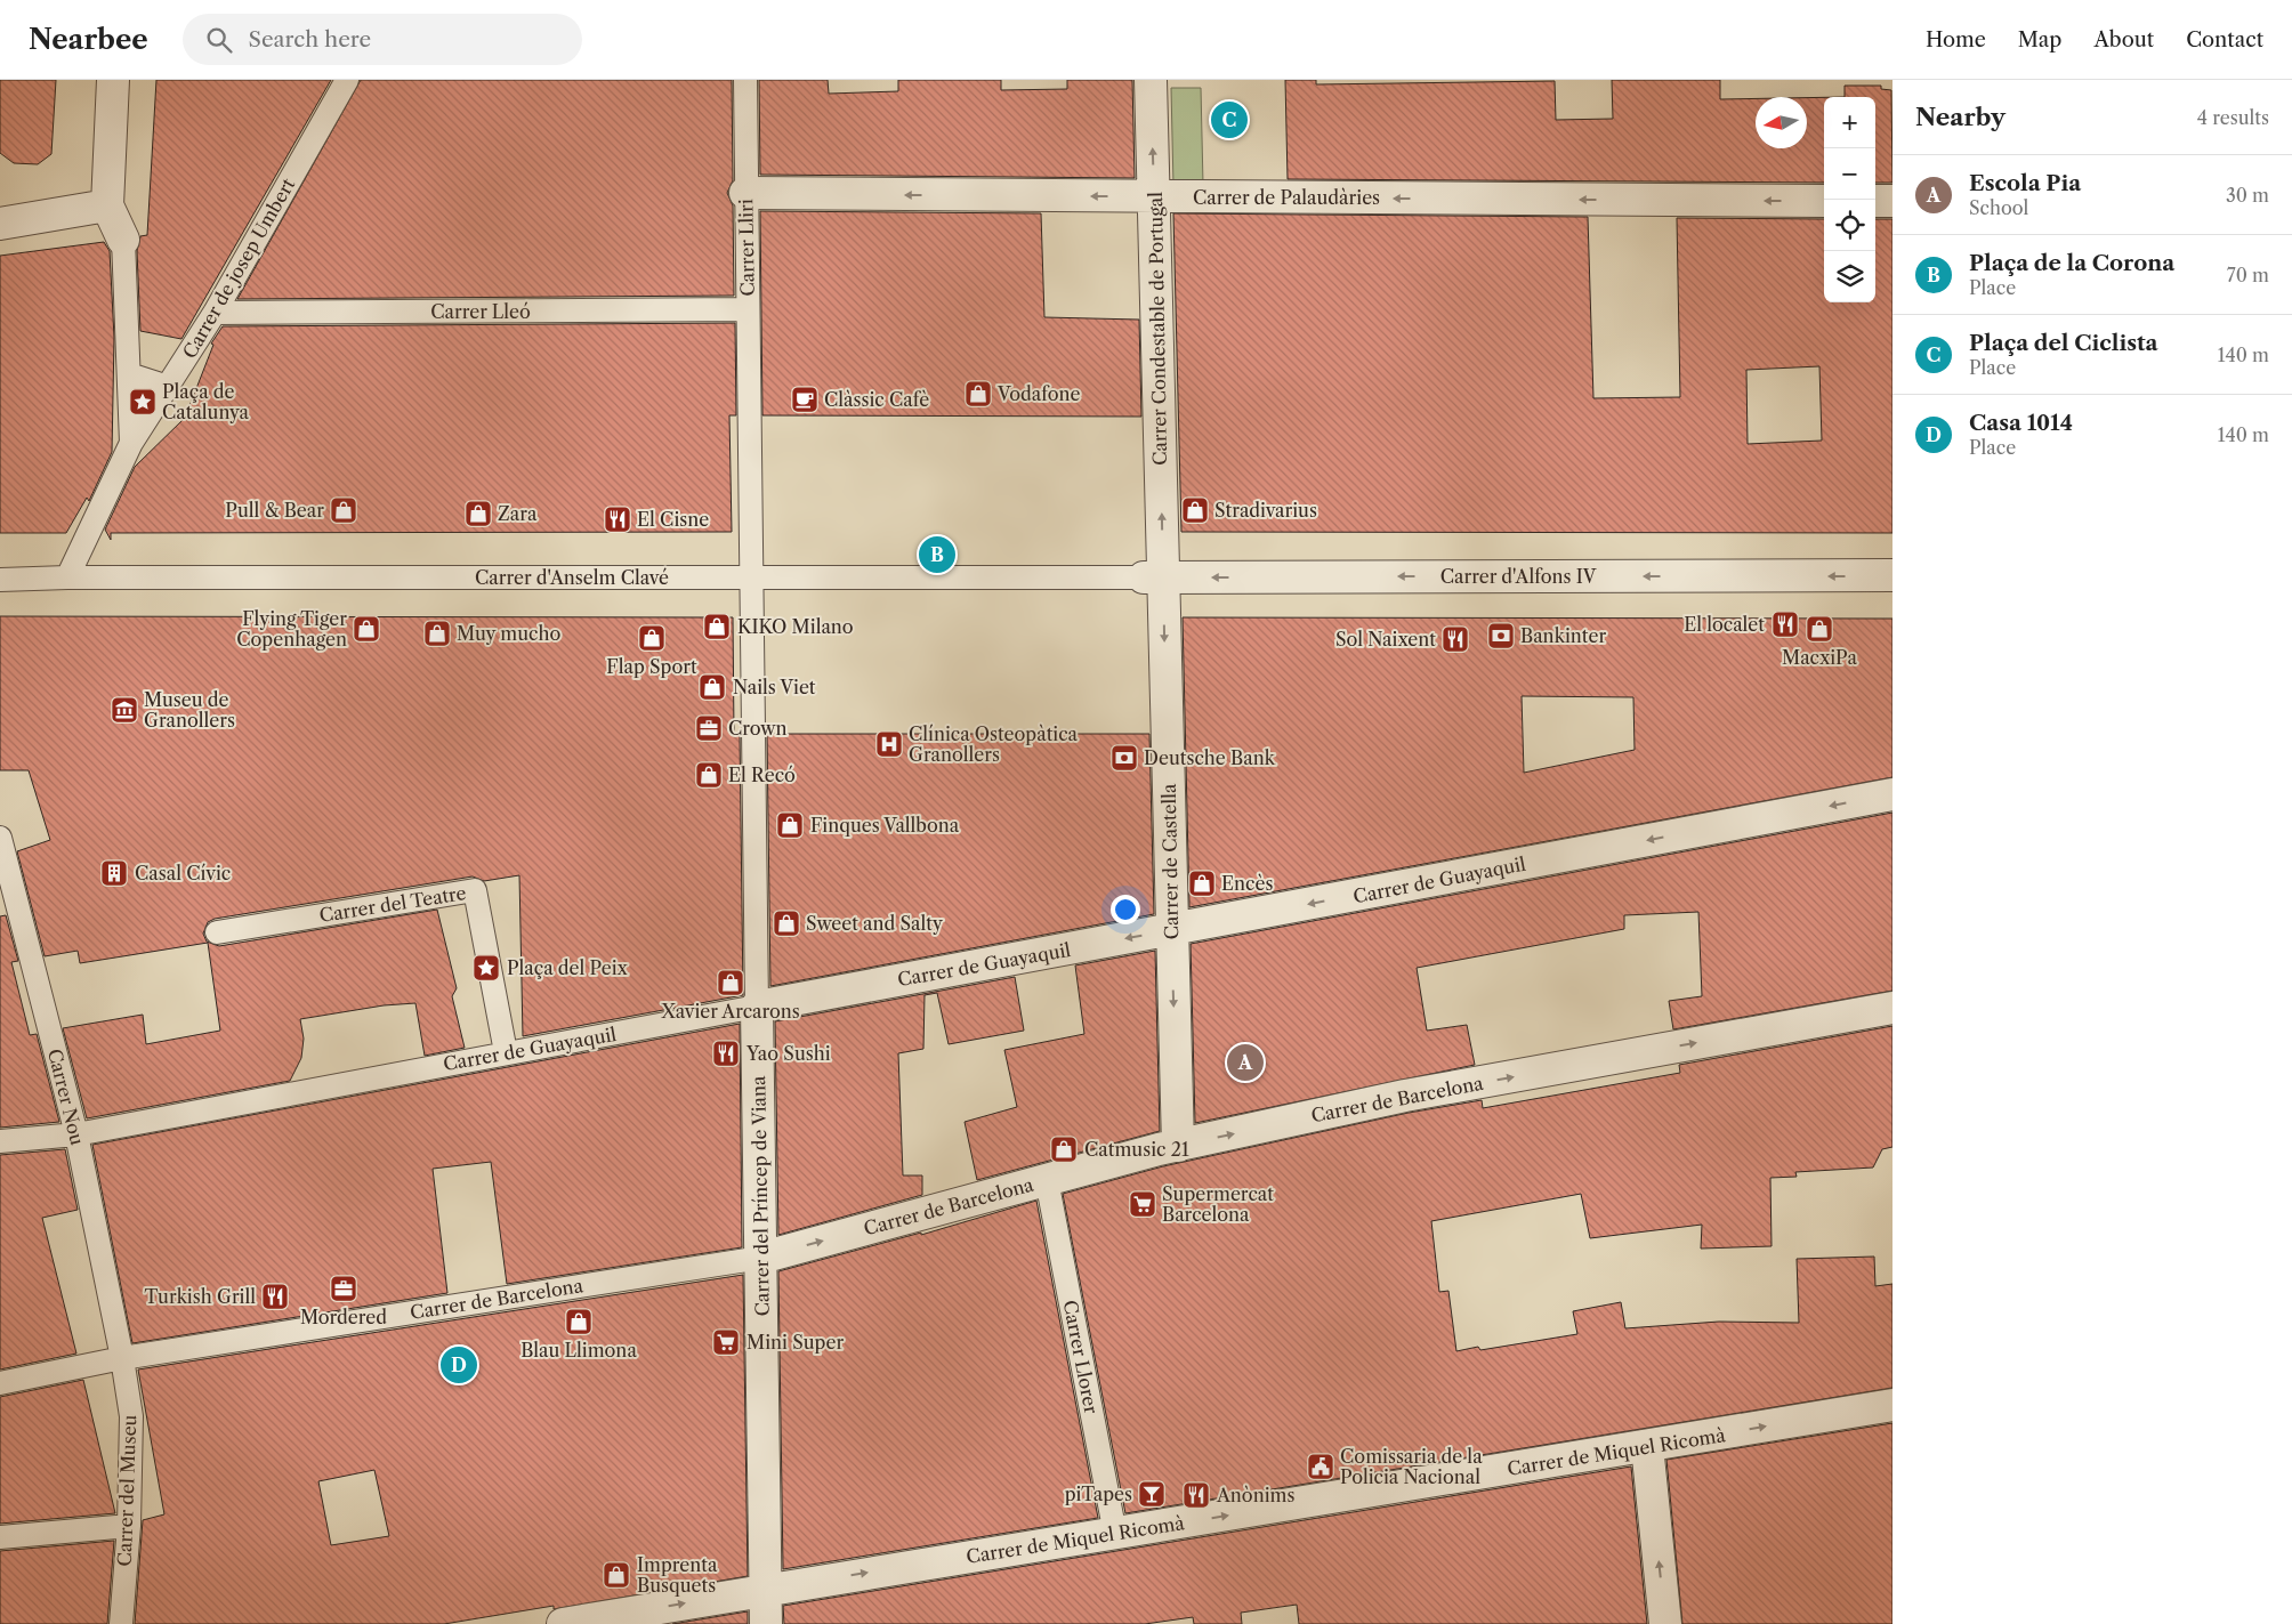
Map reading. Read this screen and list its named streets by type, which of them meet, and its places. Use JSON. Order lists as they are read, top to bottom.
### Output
{
  "streets": {
    "street": [
      "Carrer de Palaudàries",
      "Carrer Lliri",
      "Carrer de josep Umbert",
      "Carrer Lleó",
      "Carrer Condestable de Portugal",
      "Carrer d'Alfons IV",
      "Carrer d'Anselm Clavé",
      "Carrer de Castella",
      "Carrer de Guayaquil",
      "Carrer del Teatre",
      "Carrer Nou",
      "Carrer de Barcelona",
      "Carrer del Príncep de Viana",
      "Carrer Llorer",
      "Carrer de Miquel Ricomà",
      "Carrer del Museu"
    ]
  },
  "crossings": [
    ["Carrer de Palaudàries", "Carrer Lliri"],
    ["Carrer de Palaudàries", "Carrer Condestable de Portugal"],
    ["Carrer Lliri", "Carrer Lleó"],
    ["Carrer Lliri", "Carrer d'Anselm Clavé"],
    ["Carrer Lliri", "Carrer del Príncep de Viana"],
    ["Carrer de josep Umbert", "Carrer Lleó"],
    ["Carrer de josep Umbert", "Carrer d'Anselm Clavé"],
    ["Carrer Condestable de Portugal", "Carrer d'Alfons IV"],
    ["Carrer Condestable de Portugal", "Carrer d'Anselm Clavé"],
    ["Carrer Condestable de Portugal", "Carrer de Castella"],
    ["Carrer d'Alfons IV", "Carrer d'Anselm Clavé"],
    ["Carrer d'Alfons IV", "Carrer de Castella"],
    ["Carrer d'Anselm Clavé", "Carrer de Castella"],
    ["Carrer d'Anselm Clavé", "Carrer del Príncep de Viana"],
    ["Carrer de Castella", "Carrer de Guayaquil"],
    ["Carrer de Castella", "Carrer de Barcelona"],
    ["Carrer de Guayaquil", "Carrer del Teatre"],
    ["Carrer de Guayaquil", "Carrer Nou"],
    ["Carrer de Guayaquil", "Carrer del Príncep de Viana"],
    ["Carrer Nou", "Carrer de Barcelona"],
    ["Carrer Nou", "Carrer del Museu"],
    ["Carrer de Barcelona", "Carrer del Príncep de Viana"],
    ["Carrer de Barcelona", "Carrer Llorer"],
    ["Carrer de Barcelona", "Carrer del Museu"],
    ["Carrer del Príncep de Viana", "Carrer de Miquel Ricomà"],
    ["Carrer Llorer", "Carrer de Miquel Ricomà"]
  ],
  "one_way": [
    "Carrer de Palaudàries",
    "Carrer Condestable de Portugal",
    "Carrer d'Alfons IV",
    "Carrer de Castella",
    "Carrer de Guayaquil",
    "Carrer de Barcelona",
    "Carrer de Miquel Ricomà"
  ],
  "places": {
    "shop": [
      "Vodafone",
      "Pull & Bear",
      "Stradivarius",
      "Zara",
      "KIKO Milano",
      "Flying Tiger Copenhagen",
      "MacxiPa",
      "Muy mucho",
      "Flap Sport",
      "Nails Viet",
      "El Recó",
      "Finques Vallbona",
      "Encès",
      "Sweet and Salty",
      "Xavier Arcarons",
      "Catmusic 21",
      "Blau Llimona",
      "Imprenta Busquets"
    ],
    "cafe": ["Clàssic Cafè"],
    "place": ["Plaça de Catalunya", "Plaça del Peix"],
    "restaurant": [
      "El Cisne",
      "El localet",
      "Sol Naixent",
      "Yao Sushi",
      "Turkish Grill",
      "Anònims"
    ],
    "bank": ["Bankinter", "Deutsche Bank"],
    "museum": ["Museu de Granollers"],
    "office": ["Crown", "Mordered"],
    "hospital": ["Clínica Osteopàtica Granollers"],
    "building": ["Casal Cívic"],
    "supermarket": ["Supermercat Barcelona", "Mini Super"],
    "public building": ["Comissaria de la Policia Nacional"],
    "bar": ["piTapes"]
  },
  "north": "left",
  "page": {
    "header": "Nearbee",
    "search": "Search here",
    "nav": [
      "Home",
      "Map",
      "About",
      "Contact"
    ],
    "heading": ["Nearby", "4 results"],
    "map_buttons": ["+", "−"],
    "pins": [
      "C",
      "B",
      "A",
      "D"
    ],
    "list": [
      {
        "mark": "A",
        "name": "Escola Pia",
        "note": "School",
        "value": "30 m"
      },
      {
        "mark": "B",
        "name": "Plaça de la Corona",
        "note": "Place",
        "value": "70 m"
      },
      {
        "mark": "C",
        "name": "Plaça del Ciclista",
        "note": "Place",
        "value": "140 m"
      },
      {
        "mark": "D",
        "name": "Casa 1014",
        "note": "Place",
        "value": "140 m"
      }
    ]
  }
}
